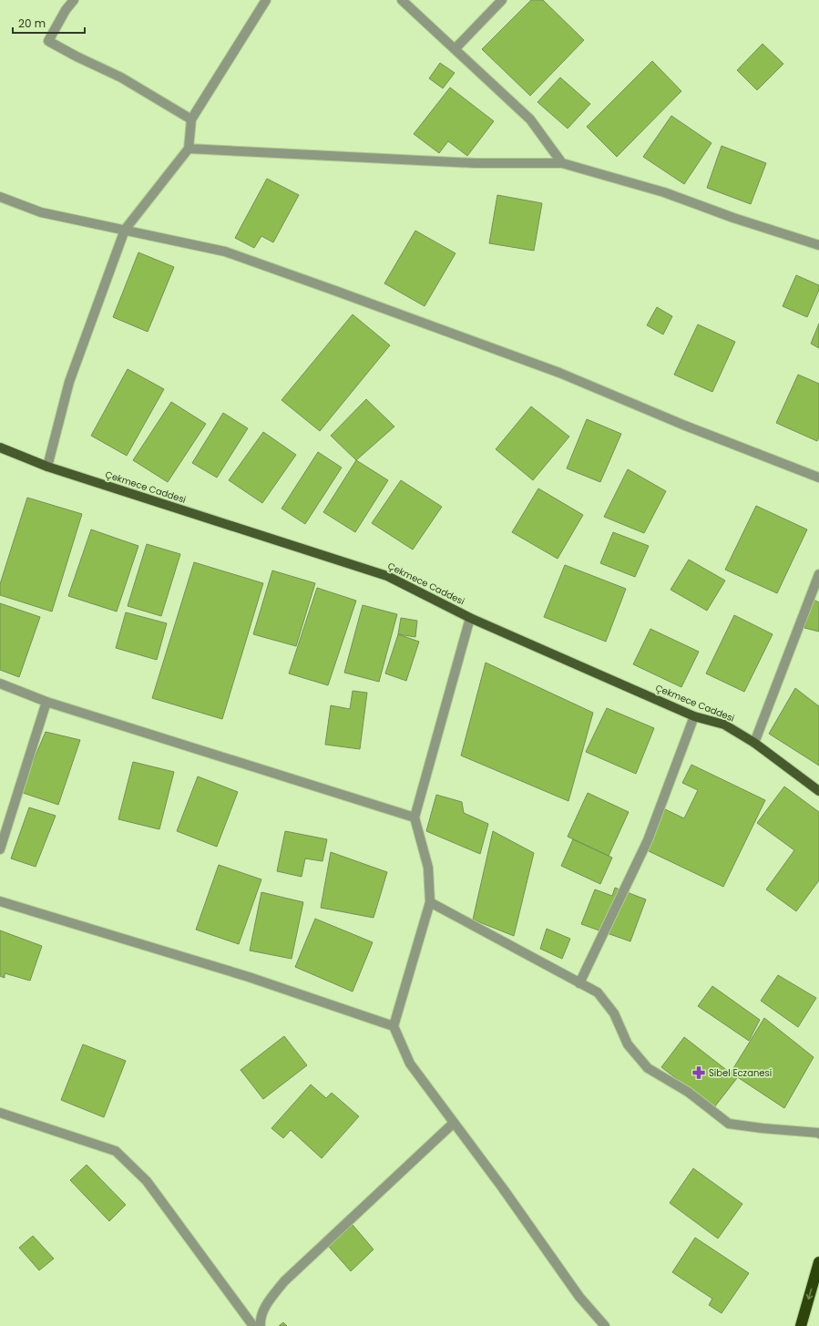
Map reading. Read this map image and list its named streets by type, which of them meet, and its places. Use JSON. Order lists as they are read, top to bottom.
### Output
{
  "streets": {
    "main road": ["Çekmece Caddesi"]
  },
  "places": {
    "pharmacy": ["Sibel Eczanesi"]
  },
  "scale_bar": "20 m"
}
